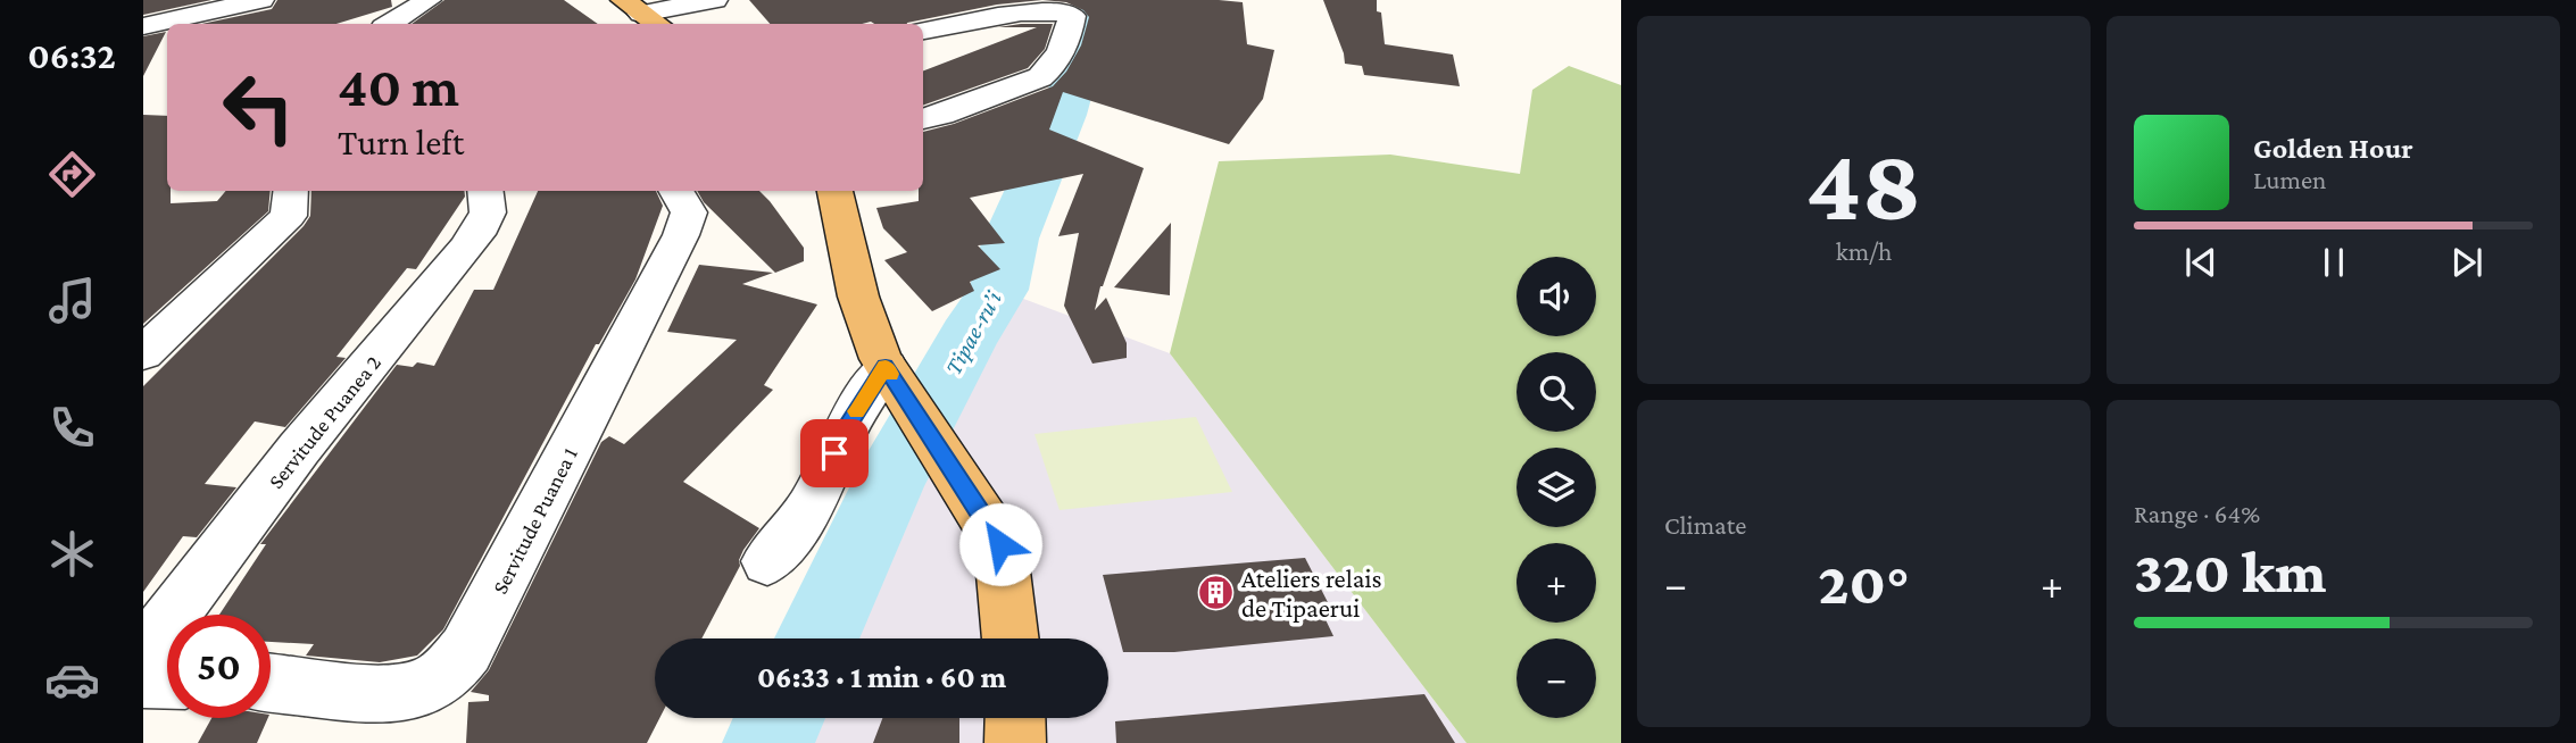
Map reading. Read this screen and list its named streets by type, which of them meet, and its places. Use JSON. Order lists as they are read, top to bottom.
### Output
{
  "streets": {
    "street": ["Servitude Puanea 2", "Servitude Puanea 1"]
  },
  "water": ["Tipae-ru’i"],
  "places": {
    "building": ["Ateliers relais de Tipaerui"]
  },
  "page": {
    "tabs": "06:32",
    "tile": [
      ["48", "km/h"],
      "Climate",
      ["Range · 64%", "320 km"]
    ],
    "turn": ["40 m", "Turn left"],
    "song": ["Golden Hour", "Lumen"],
    "map_buttons": ["+", "−"],
    "heat": ["−", "20°", "+"],
    "limit": "50",
    "trip": "06:33 · 1 min · 60 m"
  }
}
